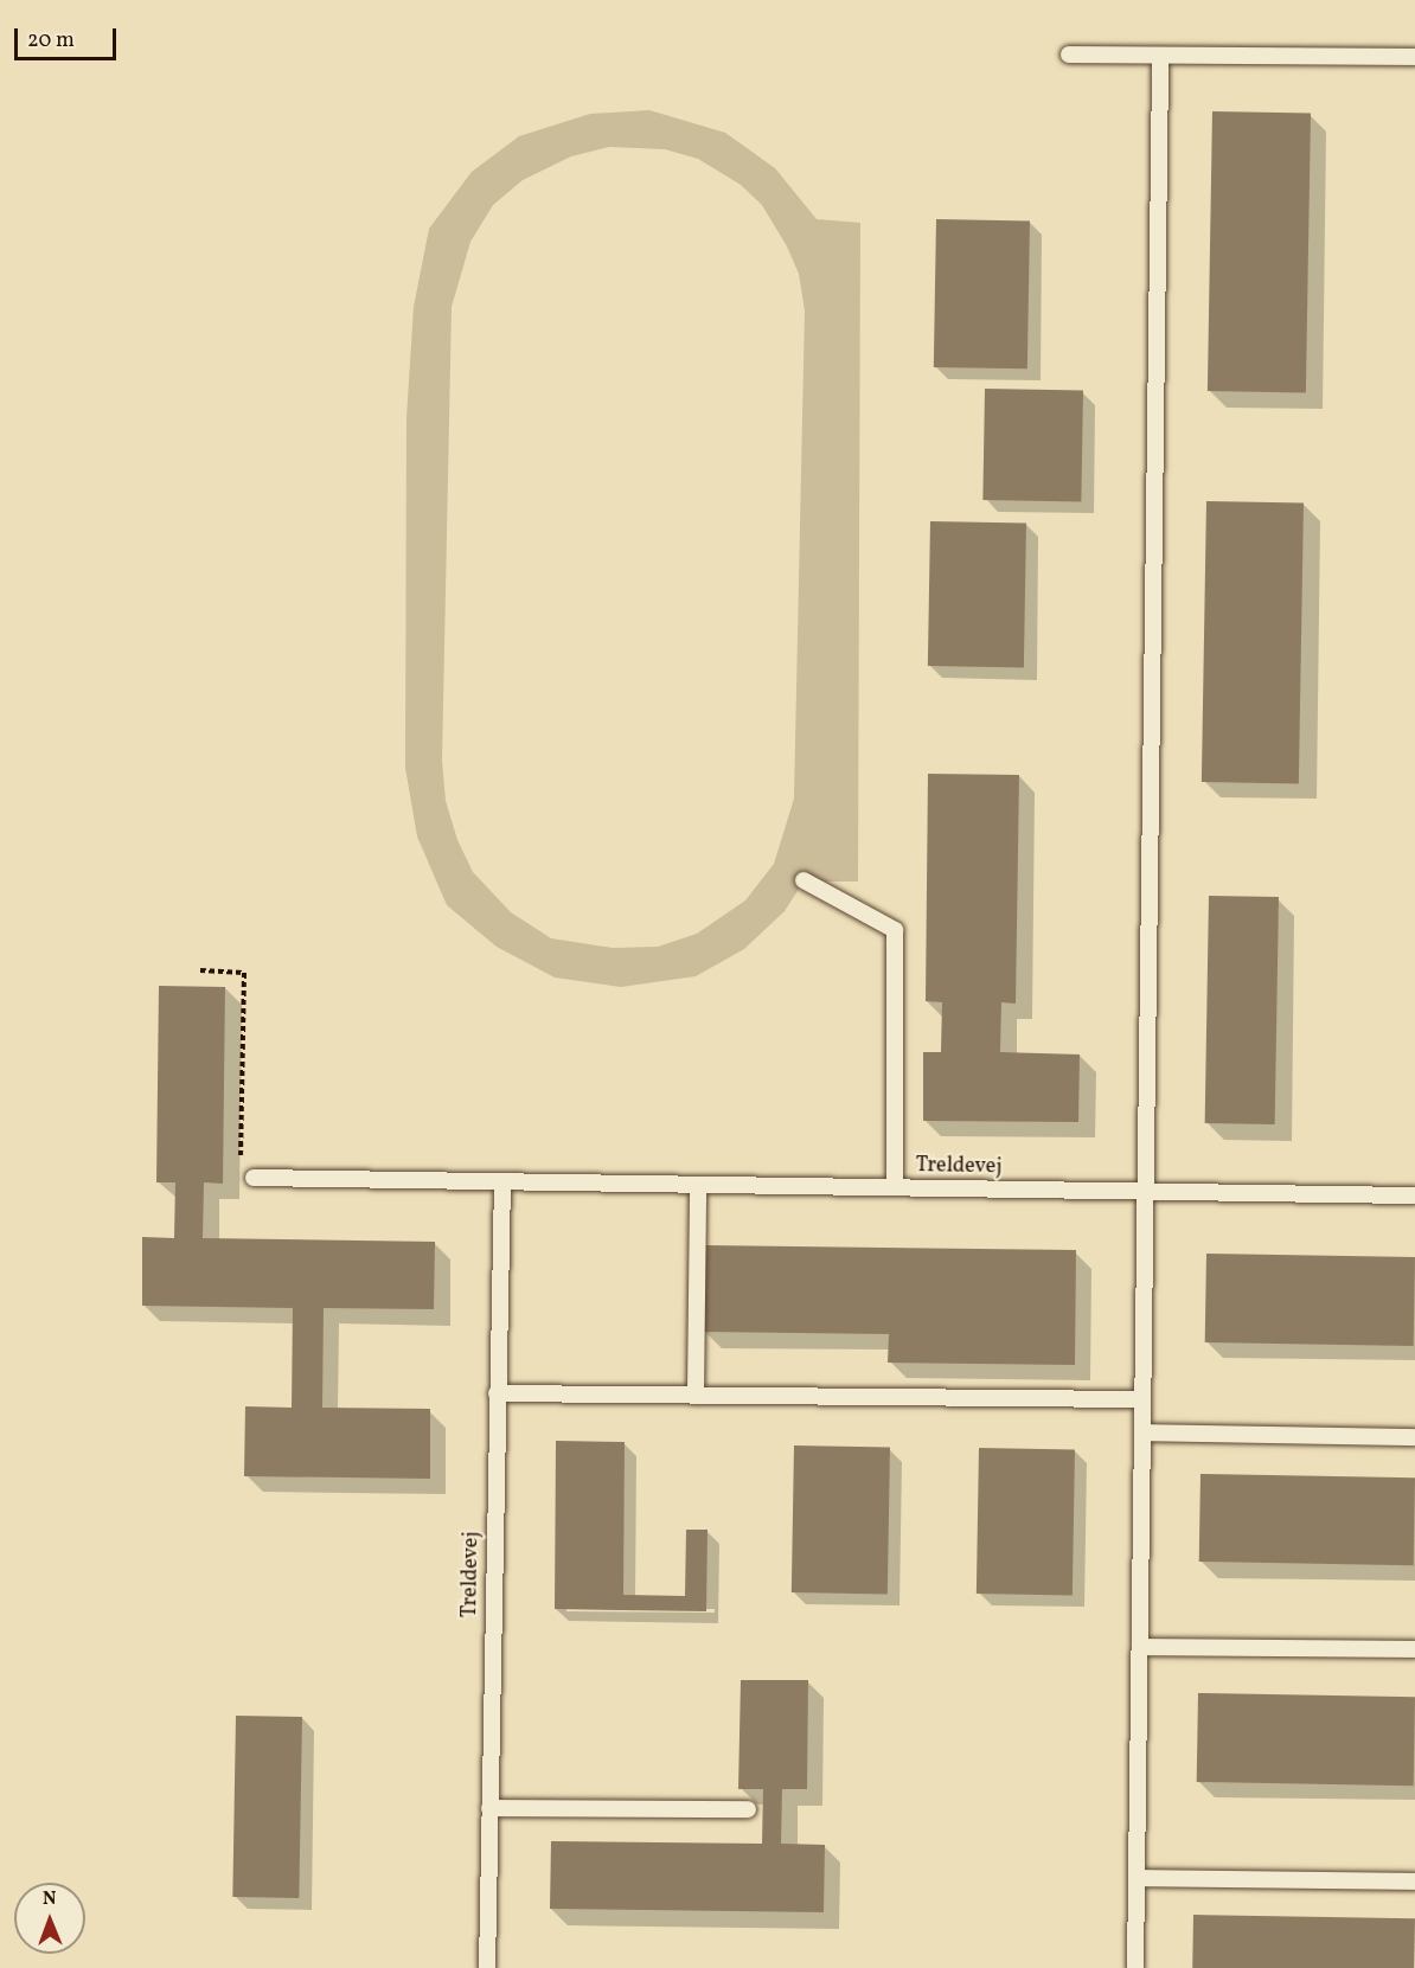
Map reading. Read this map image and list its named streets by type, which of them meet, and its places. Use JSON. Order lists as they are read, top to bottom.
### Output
{
  "streets": {
    "lane": ["Treldevej"]
  },
  "scale_bar": "20 m",
  "north": "top"
}
